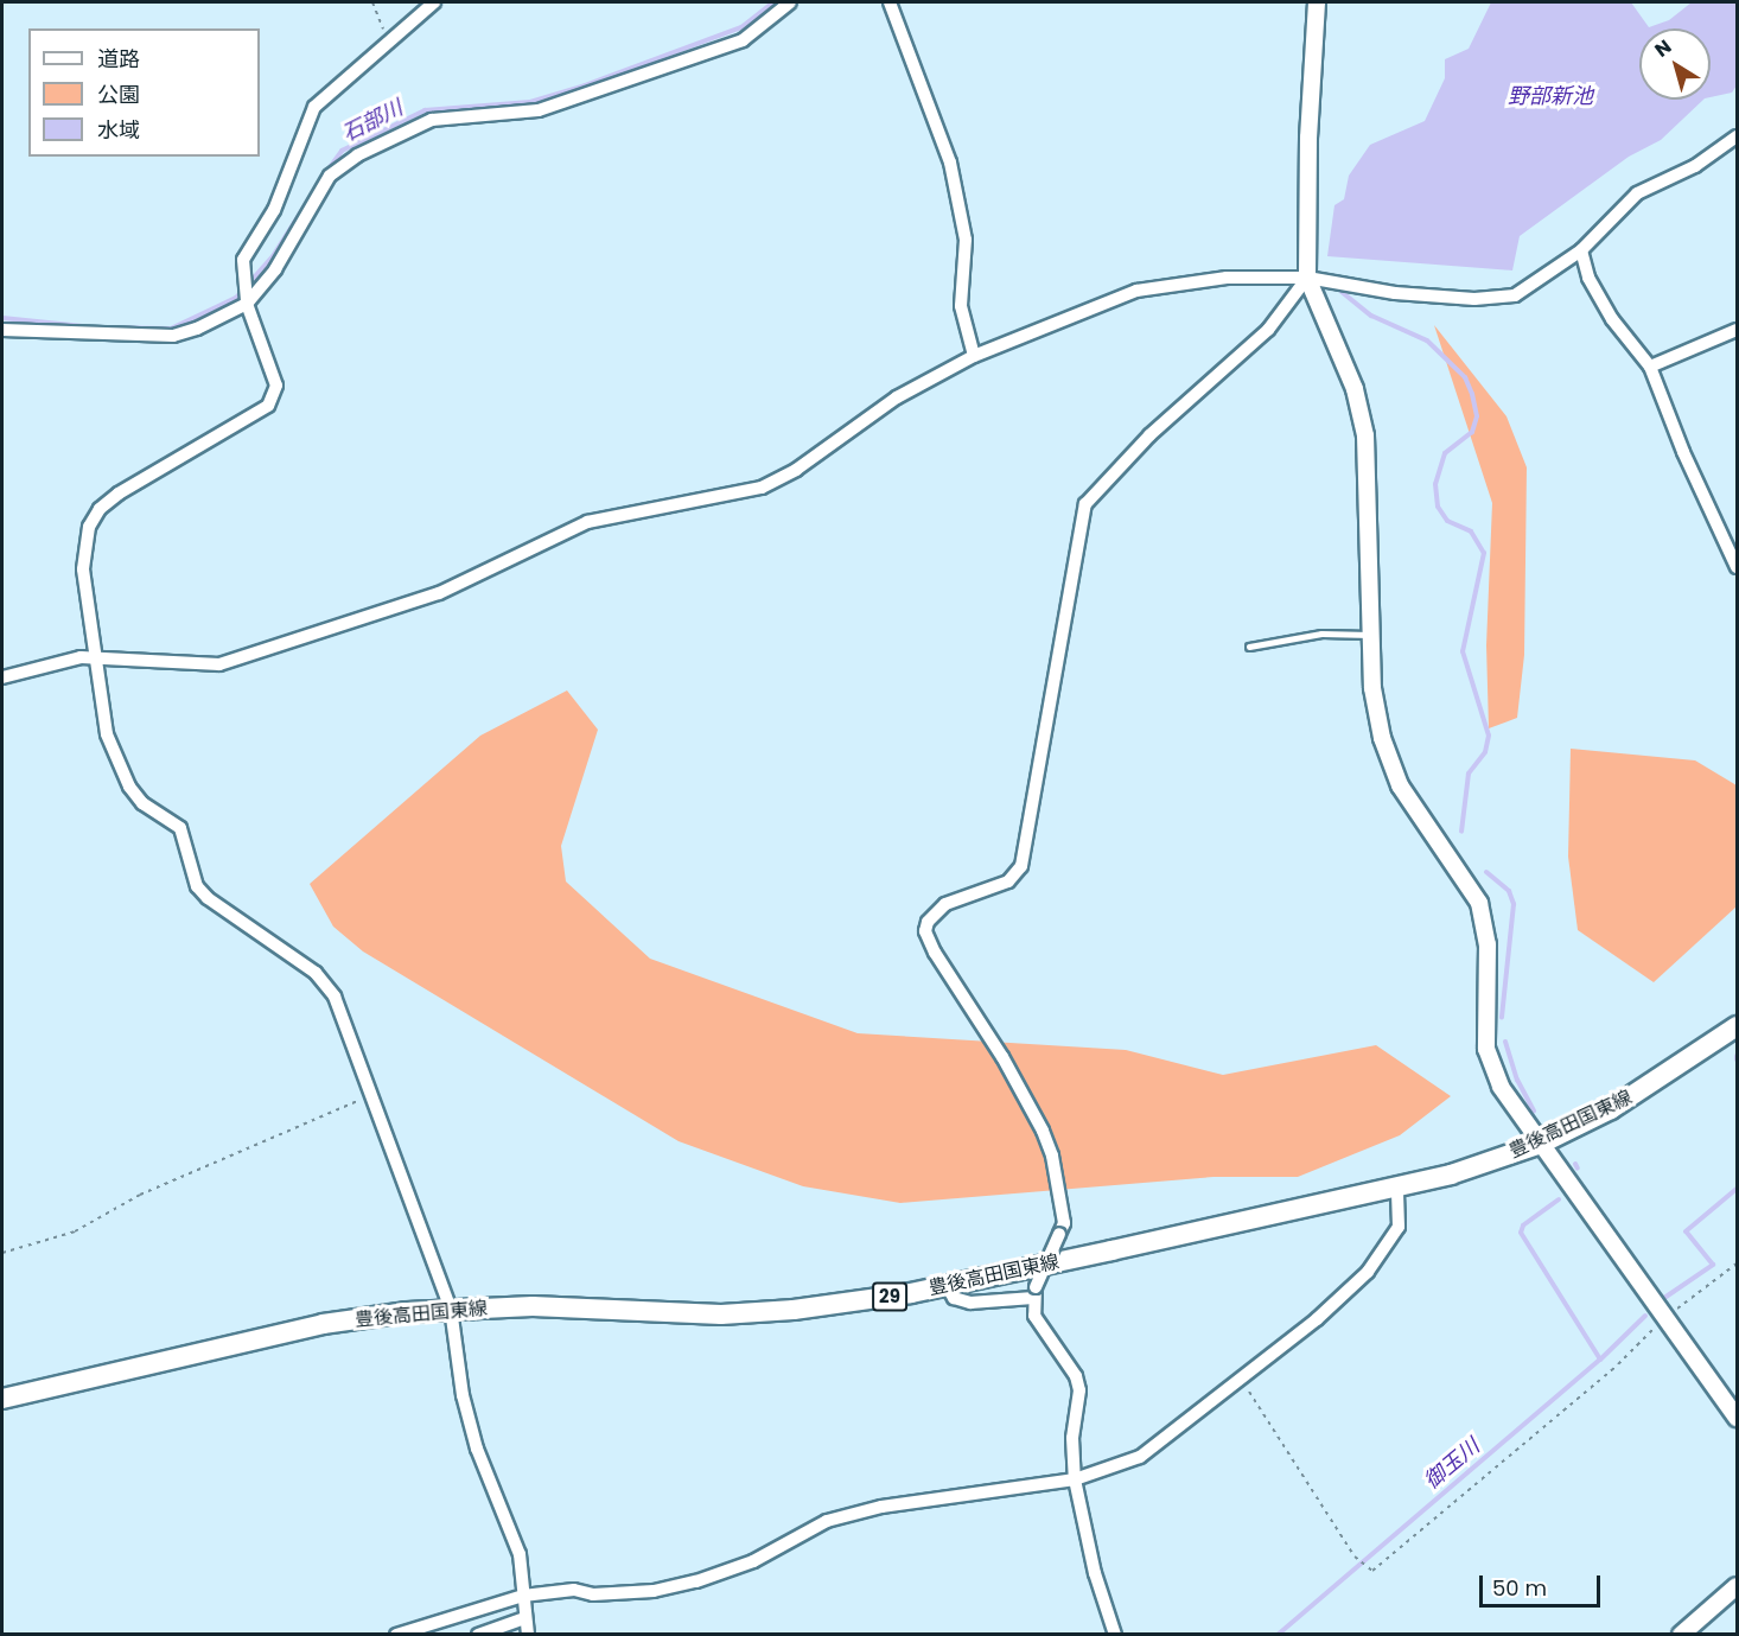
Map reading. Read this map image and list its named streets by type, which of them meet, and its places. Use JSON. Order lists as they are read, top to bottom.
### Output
{
  "streets": {
    "main road": ["豊後高田国東線", "29"]
  },
  "water": ["野部新池", "石部川", "御玉川"],
  "legend": ["道路", "公園", "水域"],
  "scale_bar": "50 m",
  "north": "top left"
}
